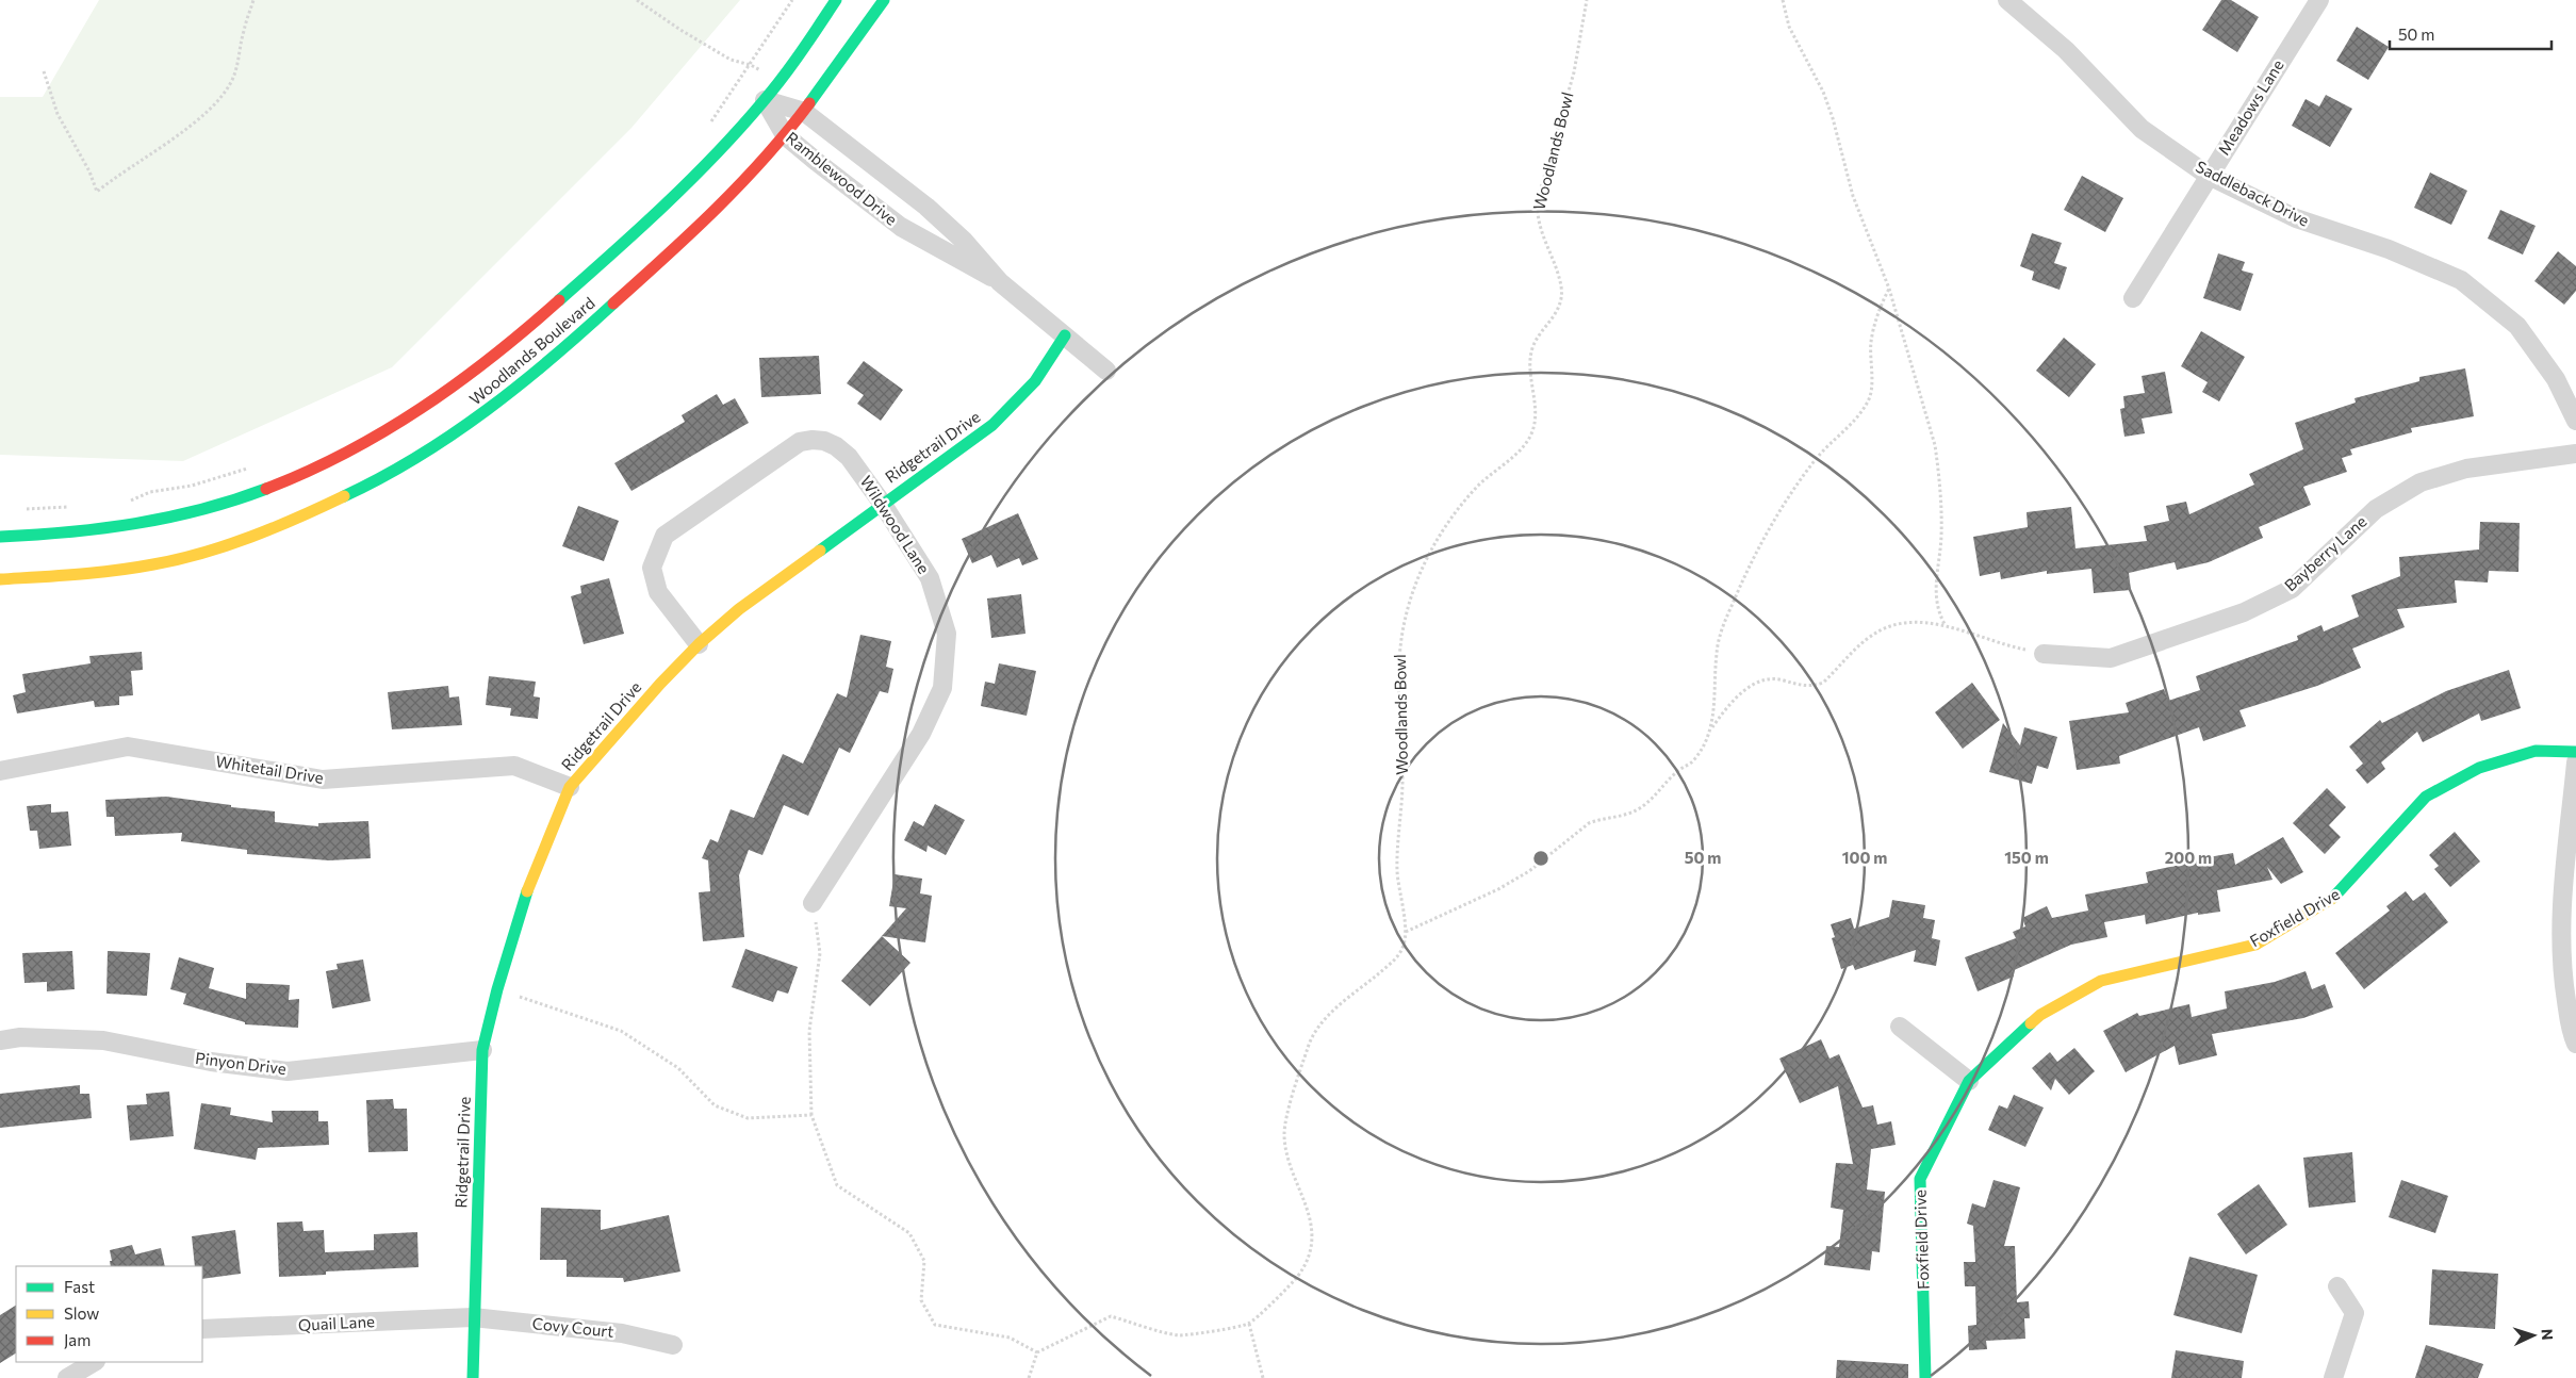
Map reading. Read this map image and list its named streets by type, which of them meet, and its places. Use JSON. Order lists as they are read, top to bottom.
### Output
{
  "streets": {
    "street": [
      "Meadows Lane",
      "Ramblewood Drive",
      "Saddleback Drive",
      "Woodlands Boulevard",
      "Ridgetrail Drive",
      "Wildwood Lane",
      "Bayberry Lane",
      "Whitetail Drive",
      "Foxfield Drive",
      "Pinyon Drive",
      "Quail Lane",
      "Covy Court"
    ],
    "path": ["Woodlands Bowl"]
  },
  "crossings": [
    ["Meadows Lane", "Saddleback Drive"],
    ["Ramblewood Drive", "Woodlands Boulevard"],
    ["Ramblewood Drive", "Ridgetrail Drive"],
    ["Ridgetrail Drive", "Wildwood Lane"],
    ["Ridgetrail Drive", "Whitetail Drive"],
    ["Ridgetrail Drive", "Pinyon Drive"],
    ["Ridgetrail Drive", "Quail Lane"],
    ["Ridgetrail Drive", "Covy Court"],
    ["Quail Lane", "Covy Court"]
  ],
  "legend": ["Fast", "Slow", "Jam"],
  "scale_bar": "50 m",
  "north": "right",
  "rings": [
    "50 m",
    "100 m",
    "150 m",
    "200 m"
  ]
}
